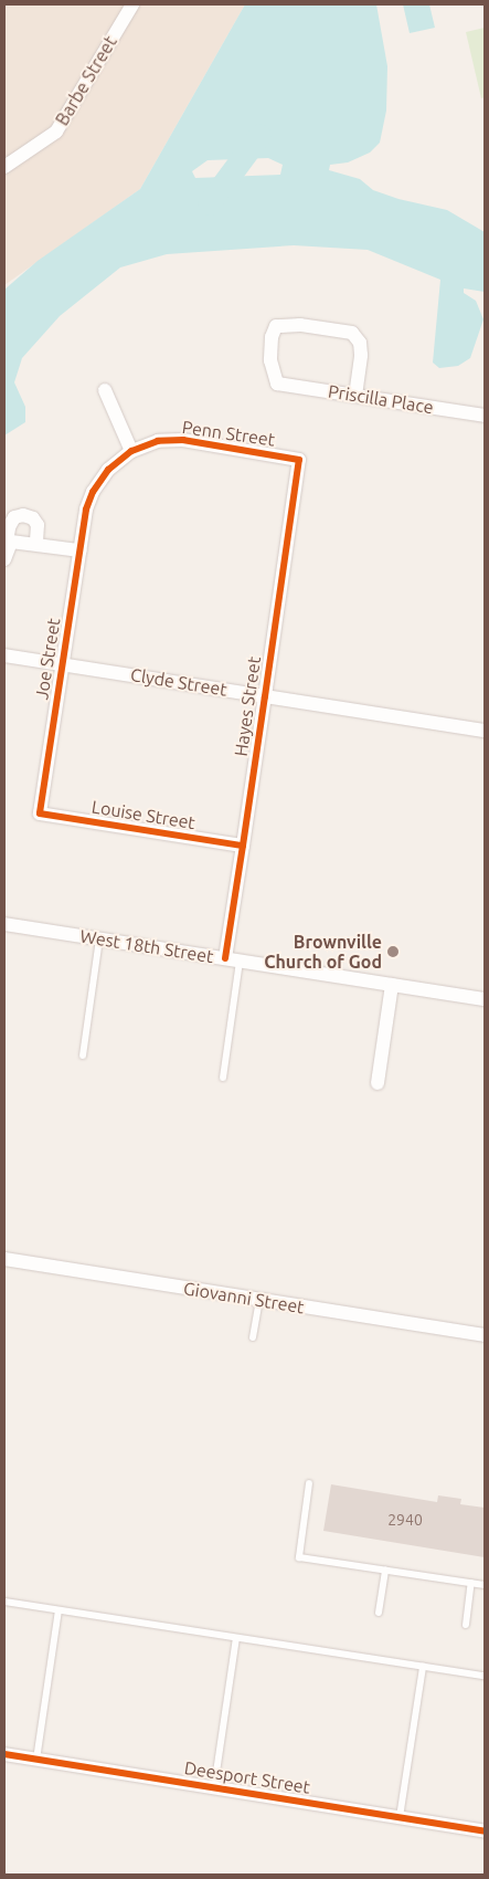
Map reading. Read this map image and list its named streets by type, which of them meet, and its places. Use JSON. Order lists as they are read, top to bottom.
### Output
{
  "streets": {
    "street": [
      "Barbe Street",
      "Priscilla Place",
      "Penn Street",
      "Joe Street",
      "Clyde Street",
      "Hayes Street",
      "Louise Street",
      "West 18th Street",
      "Giovanni Street",
      "Deesport Street"
    ]
  },
  "crossings": [
    ["Penn Street", "Joe Street"],
    ["Penn Street", "Hayes Street"],
    ["Joe Street", "Clyde Street"],
    ["Joe Street", "Louise Street"],
    ["Clyde Street", "Hayes Street"],
    ["Hayes Street", "Louise Street"],
    ["Hayes Street", "West 18th Street"]
  ],
  "places": ["Brownville Church of God"],
  "house_numbers": ["2940"]
}
